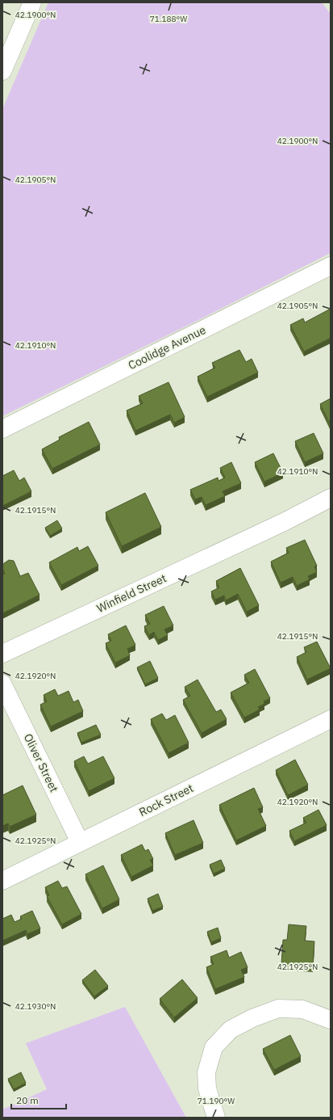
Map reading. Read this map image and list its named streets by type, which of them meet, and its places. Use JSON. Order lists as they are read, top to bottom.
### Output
{
  "streets": {
    "street": [
      "Coolidge Avenue",
      "Winfield Street",
      "Oliver Street",
      "Rock Street"
    ]
  },
  "crossings": [
    ["Oliver Street", "Rock Street"]
  ],
  "scale_bar": "20 m",
  "coordinates": [
    "42.1900°N",
    "71.188°W",
    "42.1905°N",
    "42.1910°N",
    "42.1915°N",
    "42.1920°N",
    "42.1925°N",
    "42.1930°N",
    "71.190°W"
  ]
}
